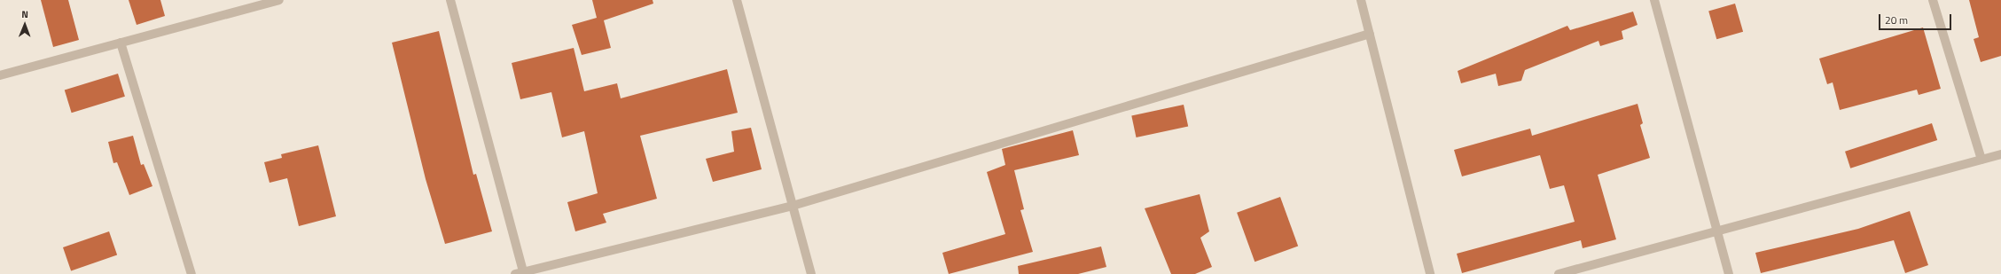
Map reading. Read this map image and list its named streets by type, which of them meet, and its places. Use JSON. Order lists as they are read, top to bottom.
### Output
{
  "scale_bar": "20 m",
  "north": "top"
}
